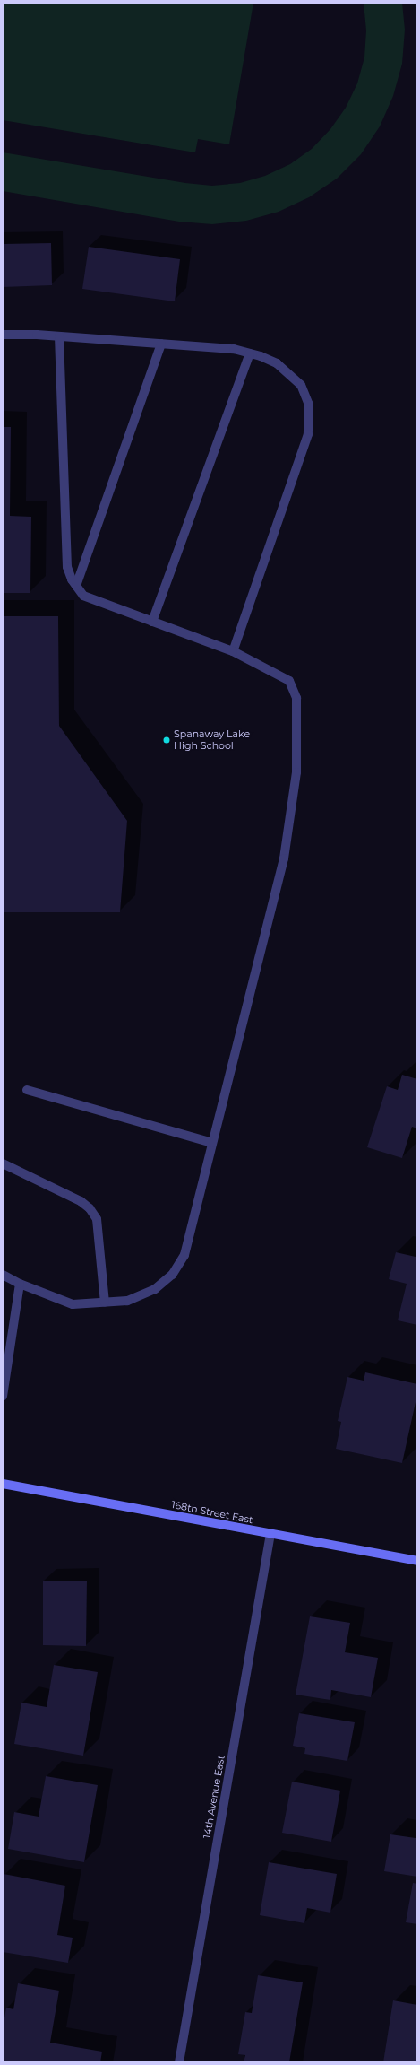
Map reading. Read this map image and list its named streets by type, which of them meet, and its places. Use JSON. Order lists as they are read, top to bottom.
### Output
{
  "streets": {
    "street": ["168th Street East", "14th Avenue East"]
  },
  "crossings": [
    ["168th Street East", "14th Avenue East"]
  ],
  "places": ["Spanaway Lake High School"]
}
